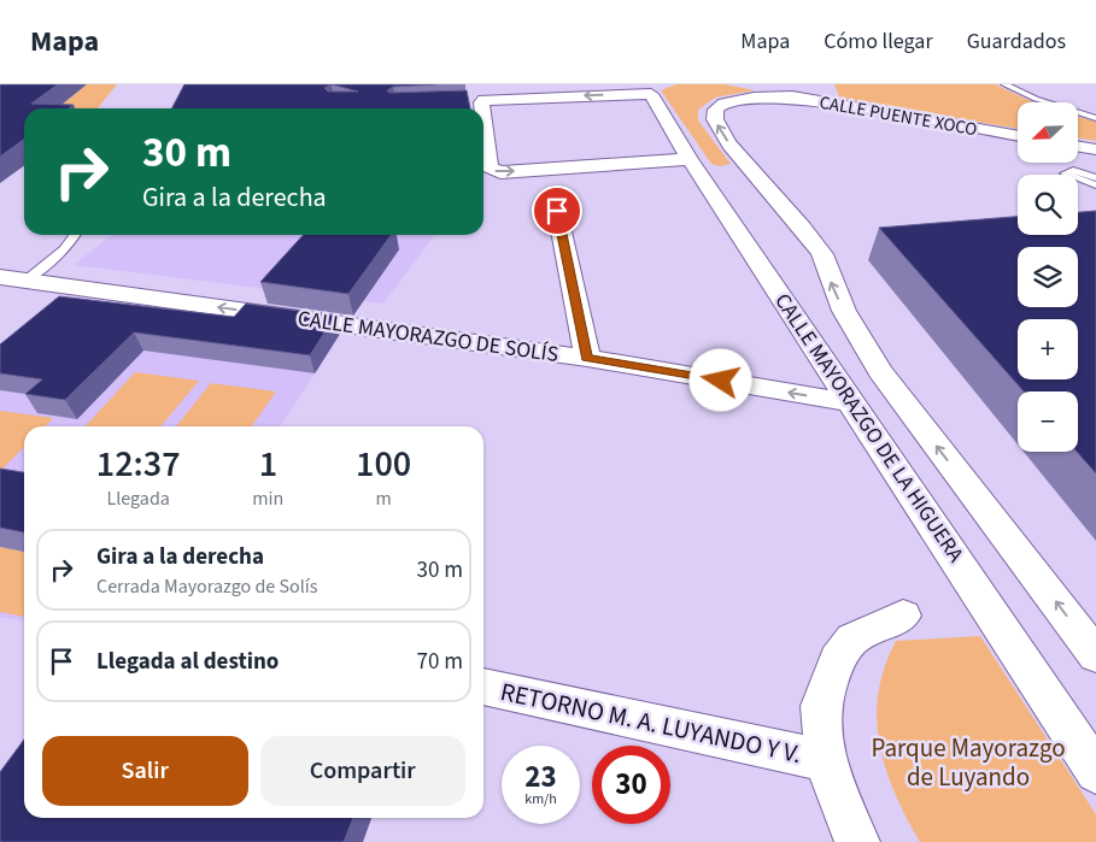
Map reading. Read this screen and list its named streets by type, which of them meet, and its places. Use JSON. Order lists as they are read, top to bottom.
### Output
{
  "streets": {
    "street": [
      "CALLE PUENTE XOCO",
      "CALLE MAYORAZGO DE SOLÍS",
      "CALLE MAYORAZGO DE LA HIGUERA",
      "RETORNO M. A. LUYANDO Y V."
    ]
  },
  "crossings": [
    ["CALLE MAYORAZGO DE SOLÍS", "CALLE MAYORAZGO DE LA HIGUERA"]
  ],
  "parks": ["Parque Mayorazgo de Luyando"],
  "north": "bottom left",
  "page": {
    "header": "Mapa",
    "nav": ["Mapa", "Cómo llegar", "Guardados"],
    "map_buttons": ["+", "−"],
    "turn": ["30 m", "Gira a la derecha"],
    "eta": [
      "12:37",
      "Llegada",
      "1",
      "min",
      "100",
      "m"
    ],
    "list": [
      {
        "name": "Gira a la derecha",
        "note": "Cerrada Mayorazgo de Solís",
        "value": "30 m"
      },
      {
        "name": "Llegada al destino",
        "value": "70 m"
      }
    ],
    "buttons": ["Salir", "Compartir"],
    "speed": "23 km/h",
    "limit": "30"
  }
}
